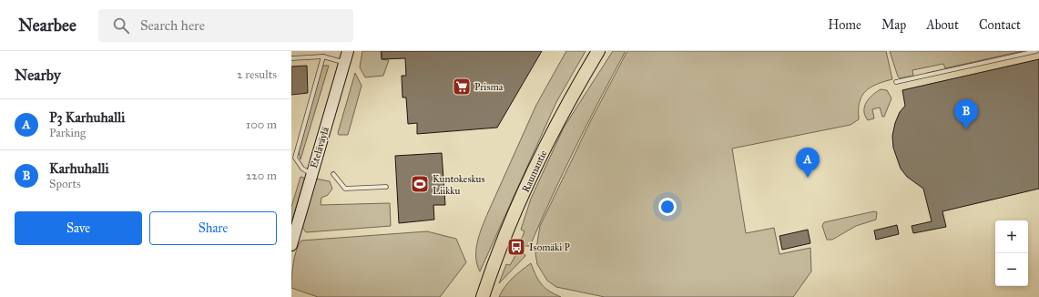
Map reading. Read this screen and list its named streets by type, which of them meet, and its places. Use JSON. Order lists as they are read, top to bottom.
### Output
{
  "streets": {
    "highway": ["Raumantie"],
    "main road": ["Eteläväylä"]
  },
  "places": {
    "supermarket": ["Prisma"],
    "sports": ["Kuntokeskus Liikku"],
    "bus stop": ["Isomäki P"]
  },
  "page": {
    "header": "Nearbee",
    "search": "Search here",
    "nav": [
      "Home",
      "Map",
      "About",
      "Contact"
    ],
    "heading": ["Nearby", "2 results"],
    "list": [
      {
        "mark": "A",
        "name": "P3 Karhuhalli",
        "note": "Parking",
        "value": "100 m"
      },
      {
        "mark": "B",
        "name": "Karhuhalli",
        "note": "Sports",
        "value": "220 m"
      }
    ],
    "pins": ["B", "A"],
    "buttons": ["Save", "Share"],
    "map_buttons": ["+", "−"]
  }
}
